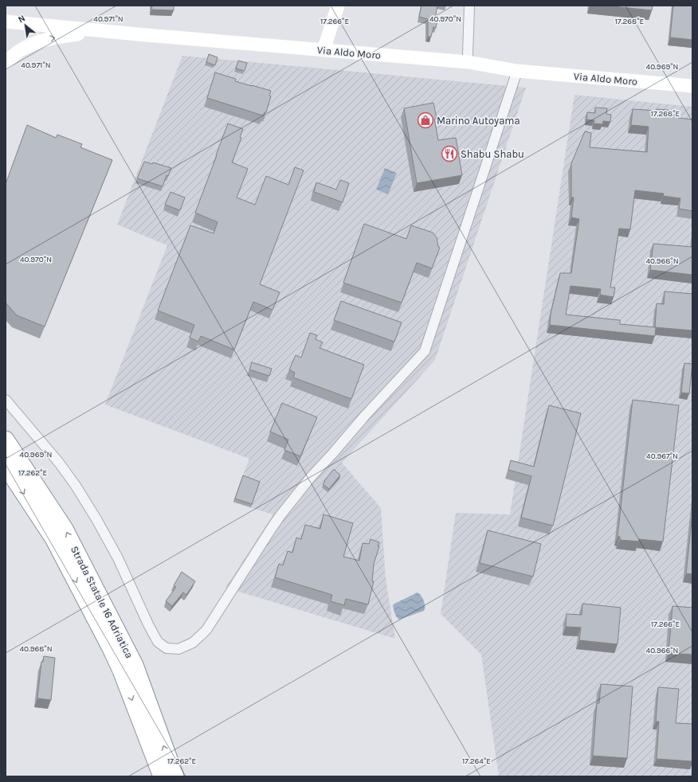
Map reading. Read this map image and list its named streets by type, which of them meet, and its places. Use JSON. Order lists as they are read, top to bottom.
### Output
{
  "streets": {
    "highway": ["Strada Statale 16 Adriatica"],
    "main road": ["Via Aldo Moro"]
  },
  "places": {
    "shop": ["Marino Autoyama"],
    "restaurant": ["Shabu Shabu"]
  },
  "north": "top left",
  "coordinates": [
    "40.971°N",
    "40.970°N",
    "17.266°E",
    "17.268°E",
    "40.969°N",
    "40.968°N",
    "40.967°N",
    "17.262°E",
    "40.966°N",
    "17.264°E"
  ]
}
